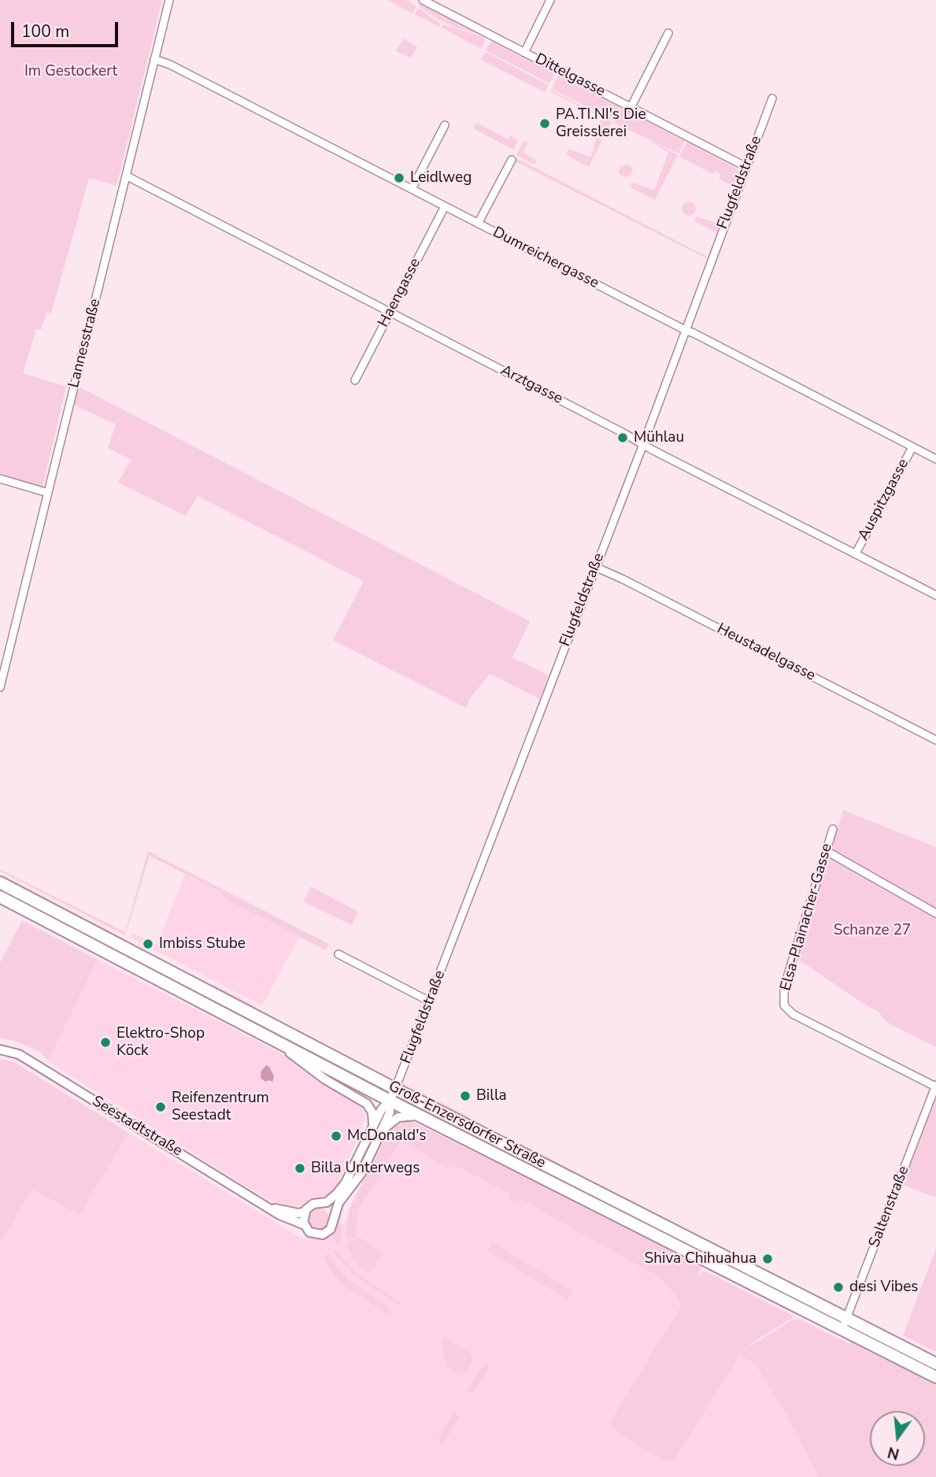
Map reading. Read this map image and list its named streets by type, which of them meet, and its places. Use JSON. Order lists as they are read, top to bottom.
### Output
{
  "streets": {
    "main road": ["Groß-Enzersdorfer Straße"],
    "street": [
      "Dittelgasse",
      "Flugfeldstraße",
      "Dumreichergasse",
      "Haengasse",
      "Lannesstraße",
      "Arztgasse",
      "Auspitzgasse",
      "Heustadelgasse",
      "Elsa-Plainacher-Gasse",
      "Seestadtstraße",
      "Saltenstraße"
    ]
  },
  "crossings": [
    ["Dittelgasse", "Flugfeldstraße"],
    ["Flugfeldstraße", "Dumreichergasse"],
    ["Flugfeldstraße", "Arztgasse"],
    ["Flugfeldstraße", "Heustadelgasse"],
    ["Flugfeldstraße", "Groß-Enzersdorfer Straße"],
    ["Flugfeldstraße", "Seestadtstraße"],
    ["Dumreichergasse", "Haengasse"],
    ["Dumreichergasse", "Lannesstraße"],
    ["Dumreichergasse", "Auspitzgasse"],
    ["Haengasse", "Arztgasse"],
    ["Lannesstraße", "Arztgasse"],
    ["Arztgasse", "Auspitzgasse"],
    ["Elsa-Plainacher-Gasse", "Saltenstraße"],
    ["Groß-Enzersdorfer Straße", "Seestadtstraße"],
    ["Groß-Enzersdorfer Straße", "Saltenstraße"]
  ],
  "parks": ["Im Gestockert", "Schanze 27"],
  "places": [
    "PA.TI.NI's Die Greisslerei",
    "Leidlweg",
    "Mühlau",
    "Imbiss Stube",
    "Elektro-Shop Köck",
    "Billa",
    "Reifenzentrum Seestadt",
    "McDonald's",
    "Billa Unterwegs",
    "Shiva Chihuahua",
    "desi Vibes"
  ],
  "scale_bar": "100 m",
  "north": "bottom"
}
